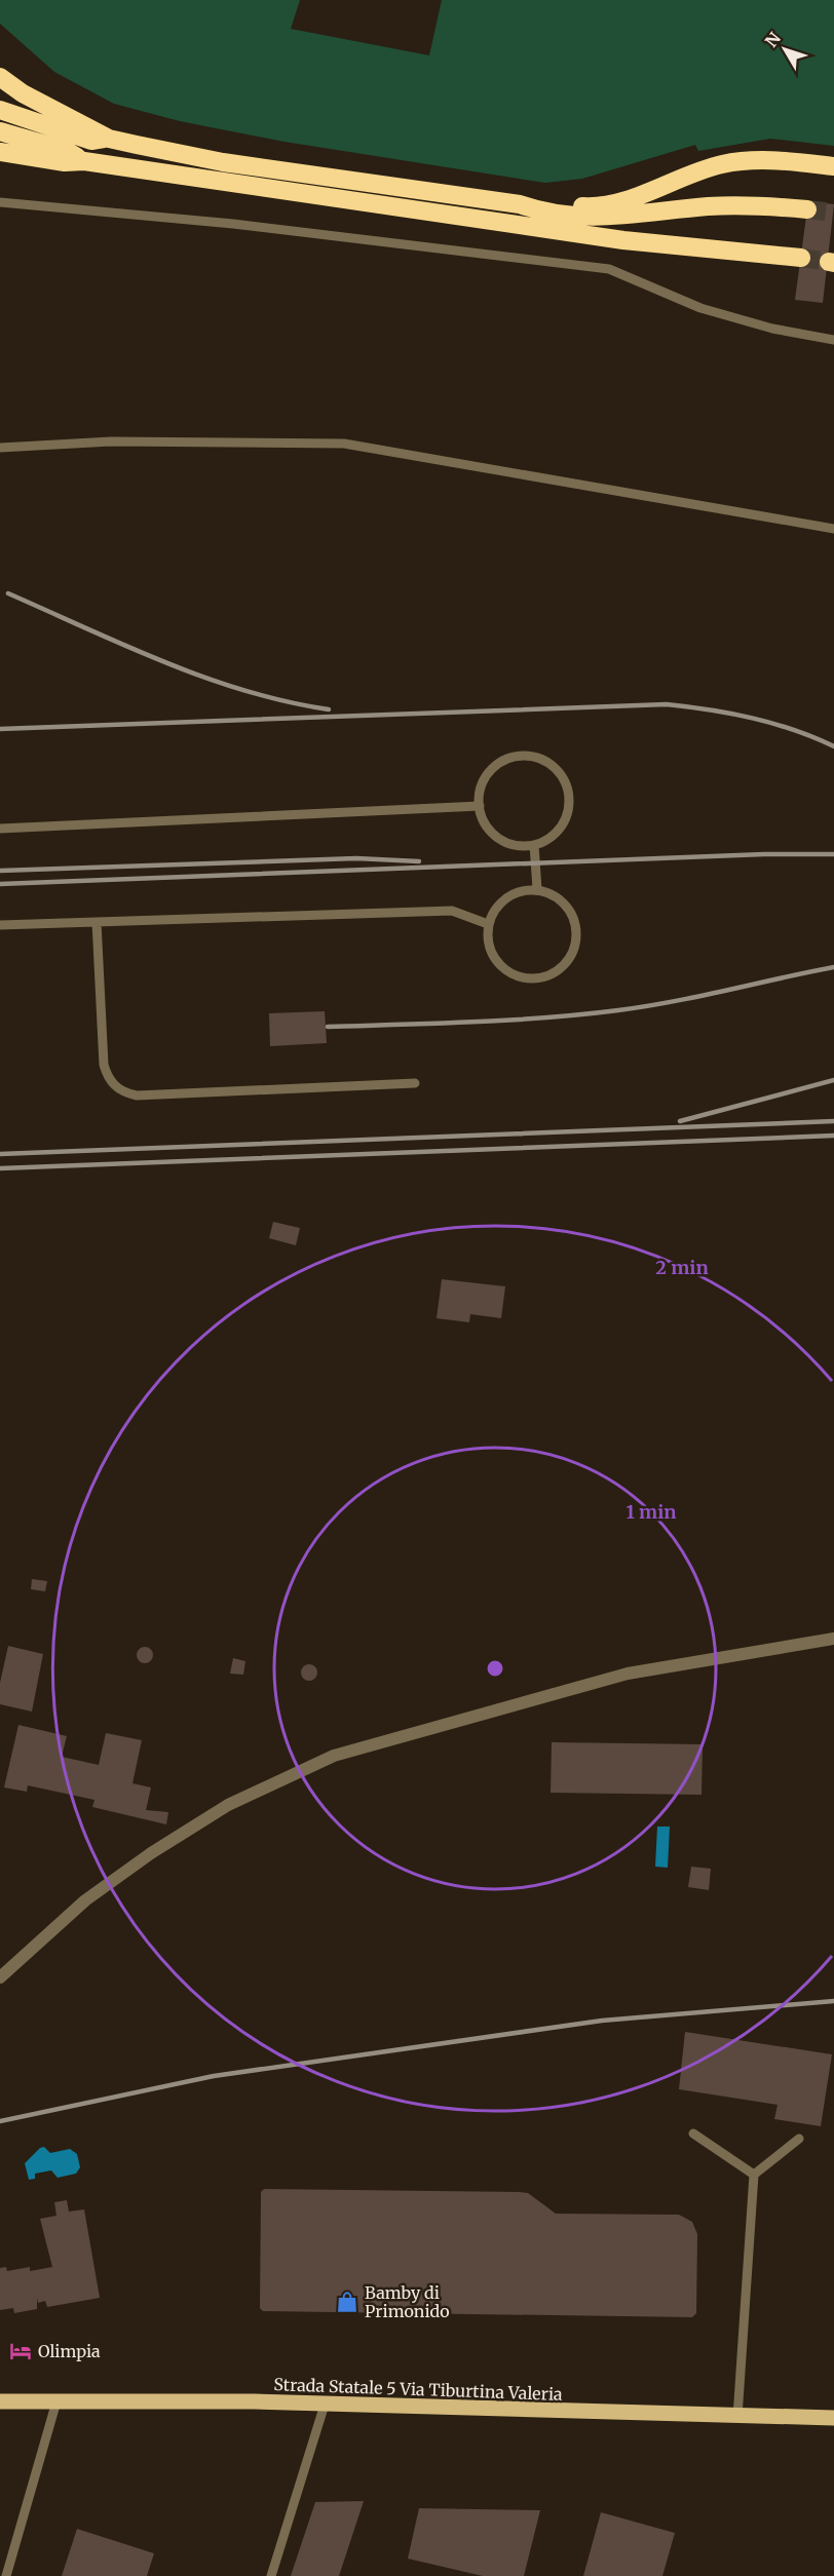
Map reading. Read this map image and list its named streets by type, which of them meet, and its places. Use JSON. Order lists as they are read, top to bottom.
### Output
{
  "streets": {
    "main road": ["Strada Statale 5 Via Tiburtina Valeria"]
  },
  "places": {
    "shop": ["Bamby di Primonido"],
    "hotel": ["Olimpia"]
  },
  "north": "top left",
  "rings": ["2 min", "1 min"]
}
